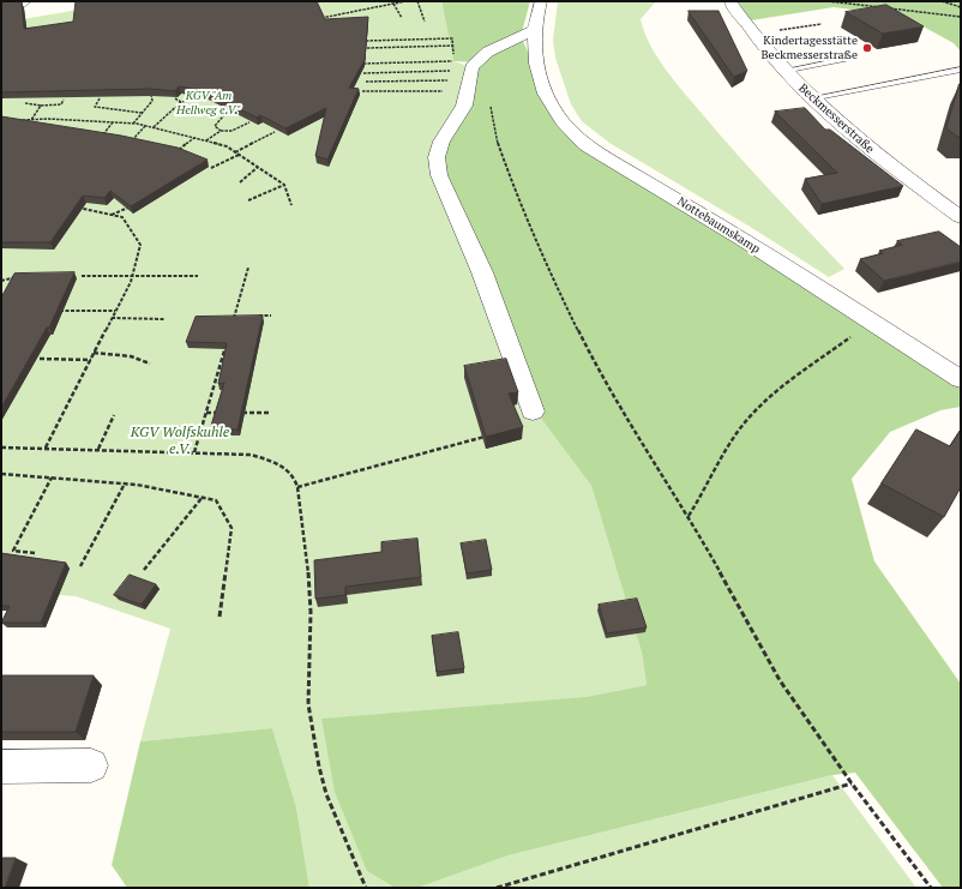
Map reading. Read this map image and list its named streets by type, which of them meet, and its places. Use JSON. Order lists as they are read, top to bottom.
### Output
{
  "streets": {
    "street": ["Beckmesserstraße", "Nottebaumskamp"]
  },
  "parks": ["KGV \"Am Hellweg e.V.\"", "KGV Wolfskuhle e.V."],
  "places": ["Kindertagesstätte Beckmesserstraße"]
}
